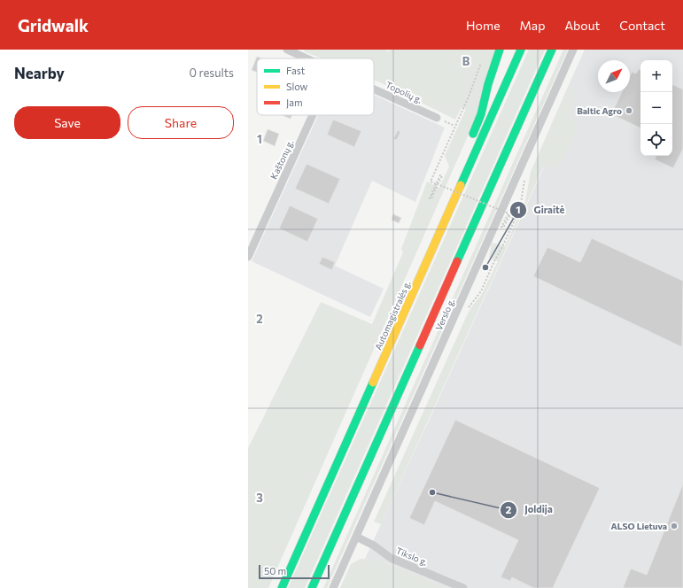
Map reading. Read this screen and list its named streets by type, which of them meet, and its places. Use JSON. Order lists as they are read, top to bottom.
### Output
{
  "streets": {
    "highway": ["Automagistralės g."],
    "street": [
      "Topolių g.",
      "Kaštonų g.",
      "Verslo g.",
      "Tikslo g."
    ]
  },
  "crossings": [
    ["Verslo g.", "Tikslo g."]
  ],
  "places": [
    "Baltic Agro",
    "Giraitė",
    "Joldija",
    "ALSO Lietuva"
  ],
  "legend": ["Fast", "Slow", "Jam"],
  "scale_bar": "50 m",
  "north": "top right",
  "page": {
    "header": "Gridwalk",
    "nav": [
      "Home",
      "Map",
      "About",
      "Contact"
    ],
    "heading": ["Nearby", "0 results"],
    "map_buttons": ["+", "−"],
    "buttons": ["Save", "Share"],
    "scale": "50 m"
  },
  "grid": {
    "columns": ["B"],
    "rows": ["1", "2", "3"]
  }
}
